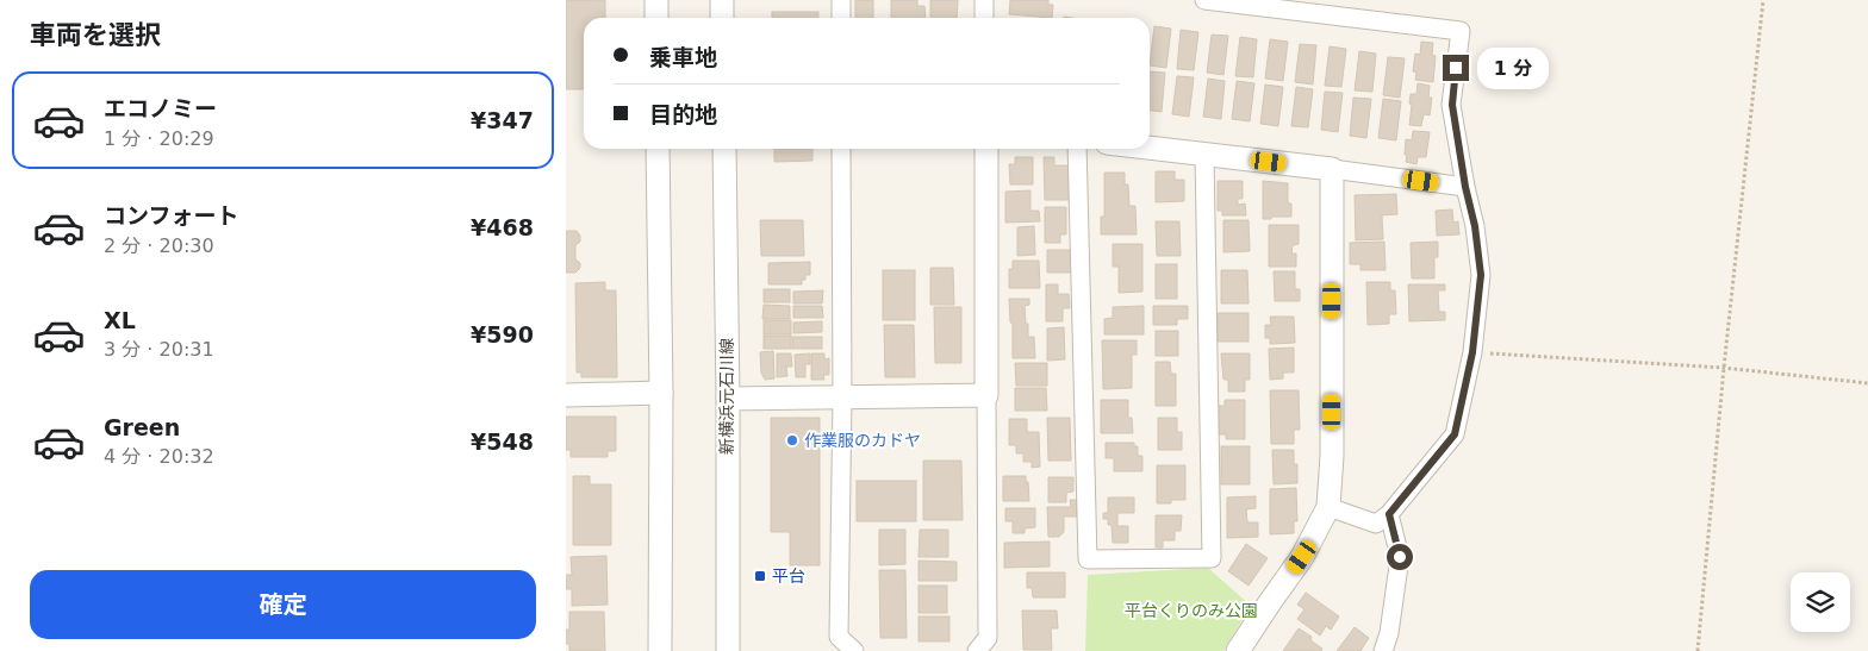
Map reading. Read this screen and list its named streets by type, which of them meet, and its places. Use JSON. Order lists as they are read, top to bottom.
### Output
{
  "streets": {
    "street": ["新横浜元石川線"]
  },
  "parks": ["平台くりのみ公園"],
  "places": {
    "other": ["作業服のカドヤ"],
    "transit": ["平台"]
  },
  "page": {
    "heading": "車両を選択",
    "banner": ["乗車地", "目的地"],
    "bubble": "1 分",
    "list": [
      {
        "name": "エコノミー",
        "note": "1 分 · 20:29",
        "value": "¥347"
      },
      {
        "name": "コンフォート",
        "note": "2 分 · 20:30",
        "value": "¥468"
      },
      {
        "name": "XL",
        "note": "3 分 · 20:31",
        "value": "¥590"
      },
      {
        "name": "Green",
        "note": "4 分 · 20:32",
        "value": "¥548"
      }
    ],
    "buttons": "確定"
  }
}
